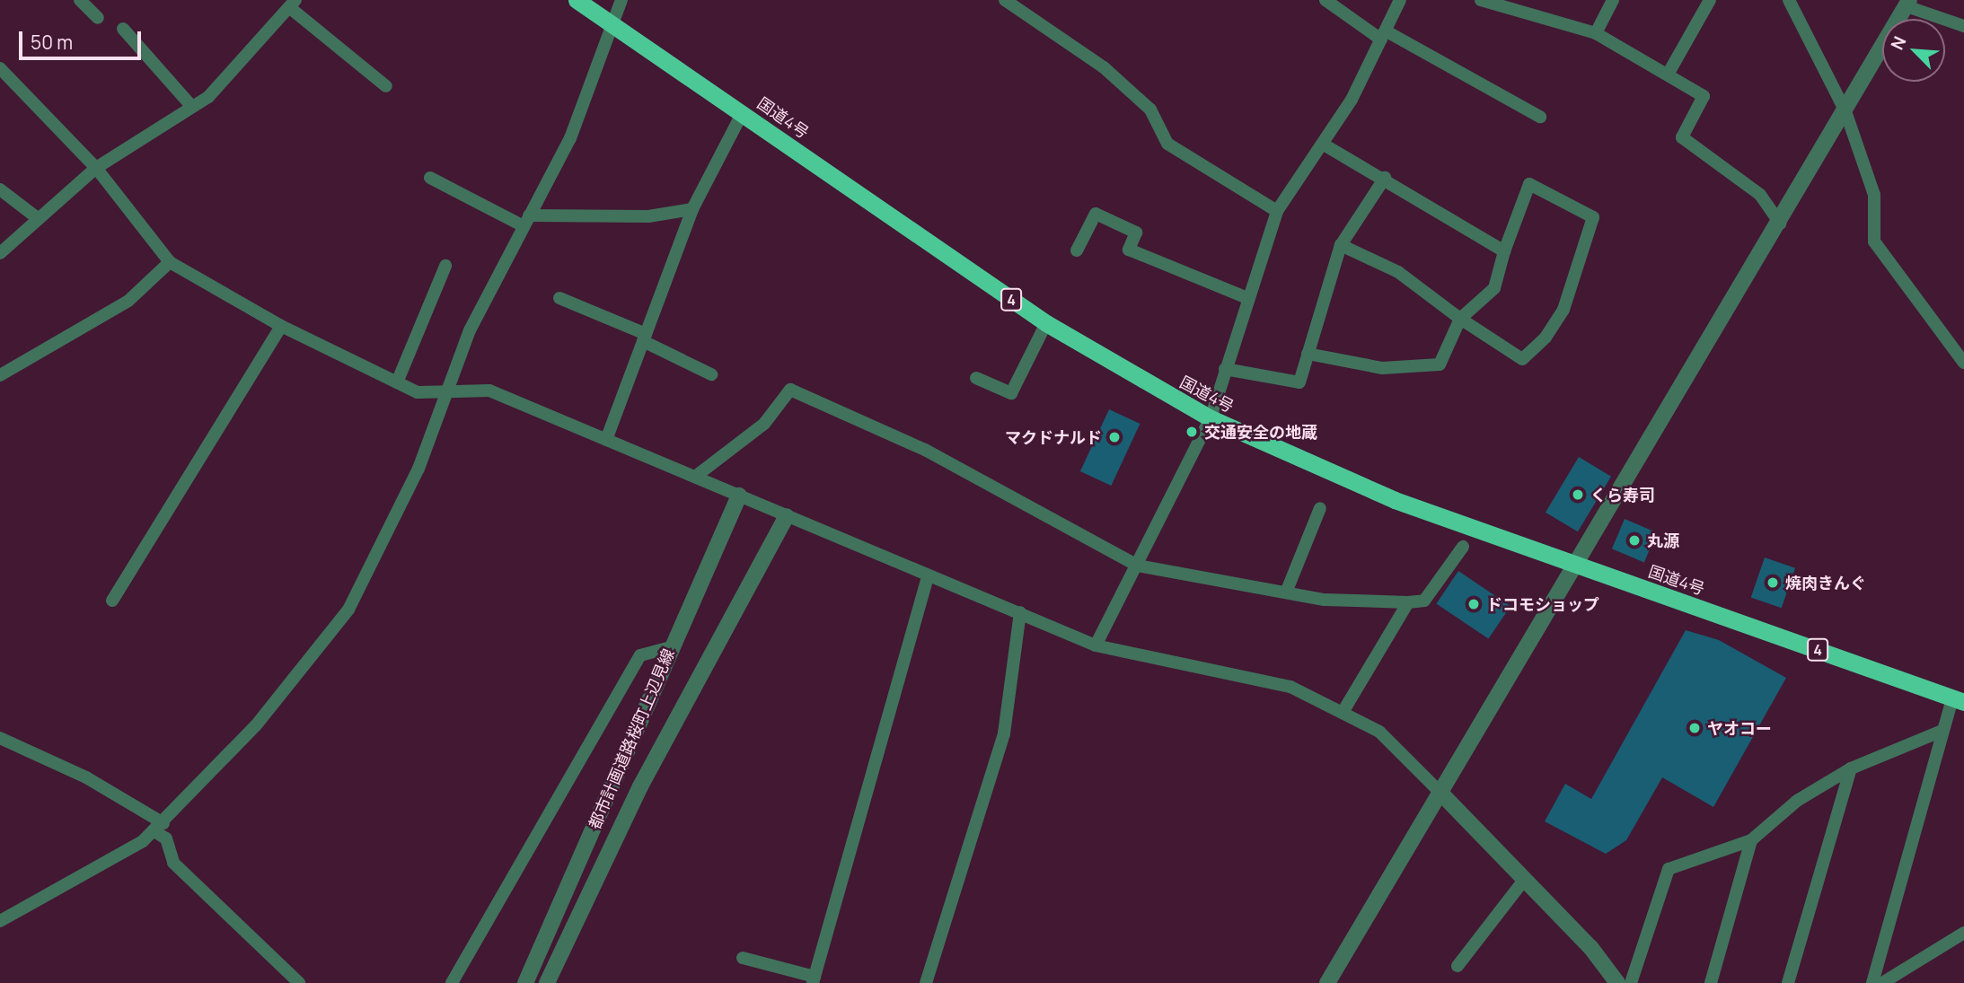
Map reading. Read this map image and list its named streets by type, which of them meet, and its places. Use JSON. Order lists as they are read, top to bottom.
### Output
{
  "streets": {
    "highway": ["国道4号", "4"],
    "street": ["都市計画道路桜町上辺見線"]
  },
  "places": [
    "交通安全の地蔵",
    "マクドナルド",
    "くら寿司",
    "丸源",
    "焼肉きんぐ",
    "ドコモショップ",
    "ヤオコー"
  ],
  "scale_bar": "50 m",
  "north": "top left"
}
